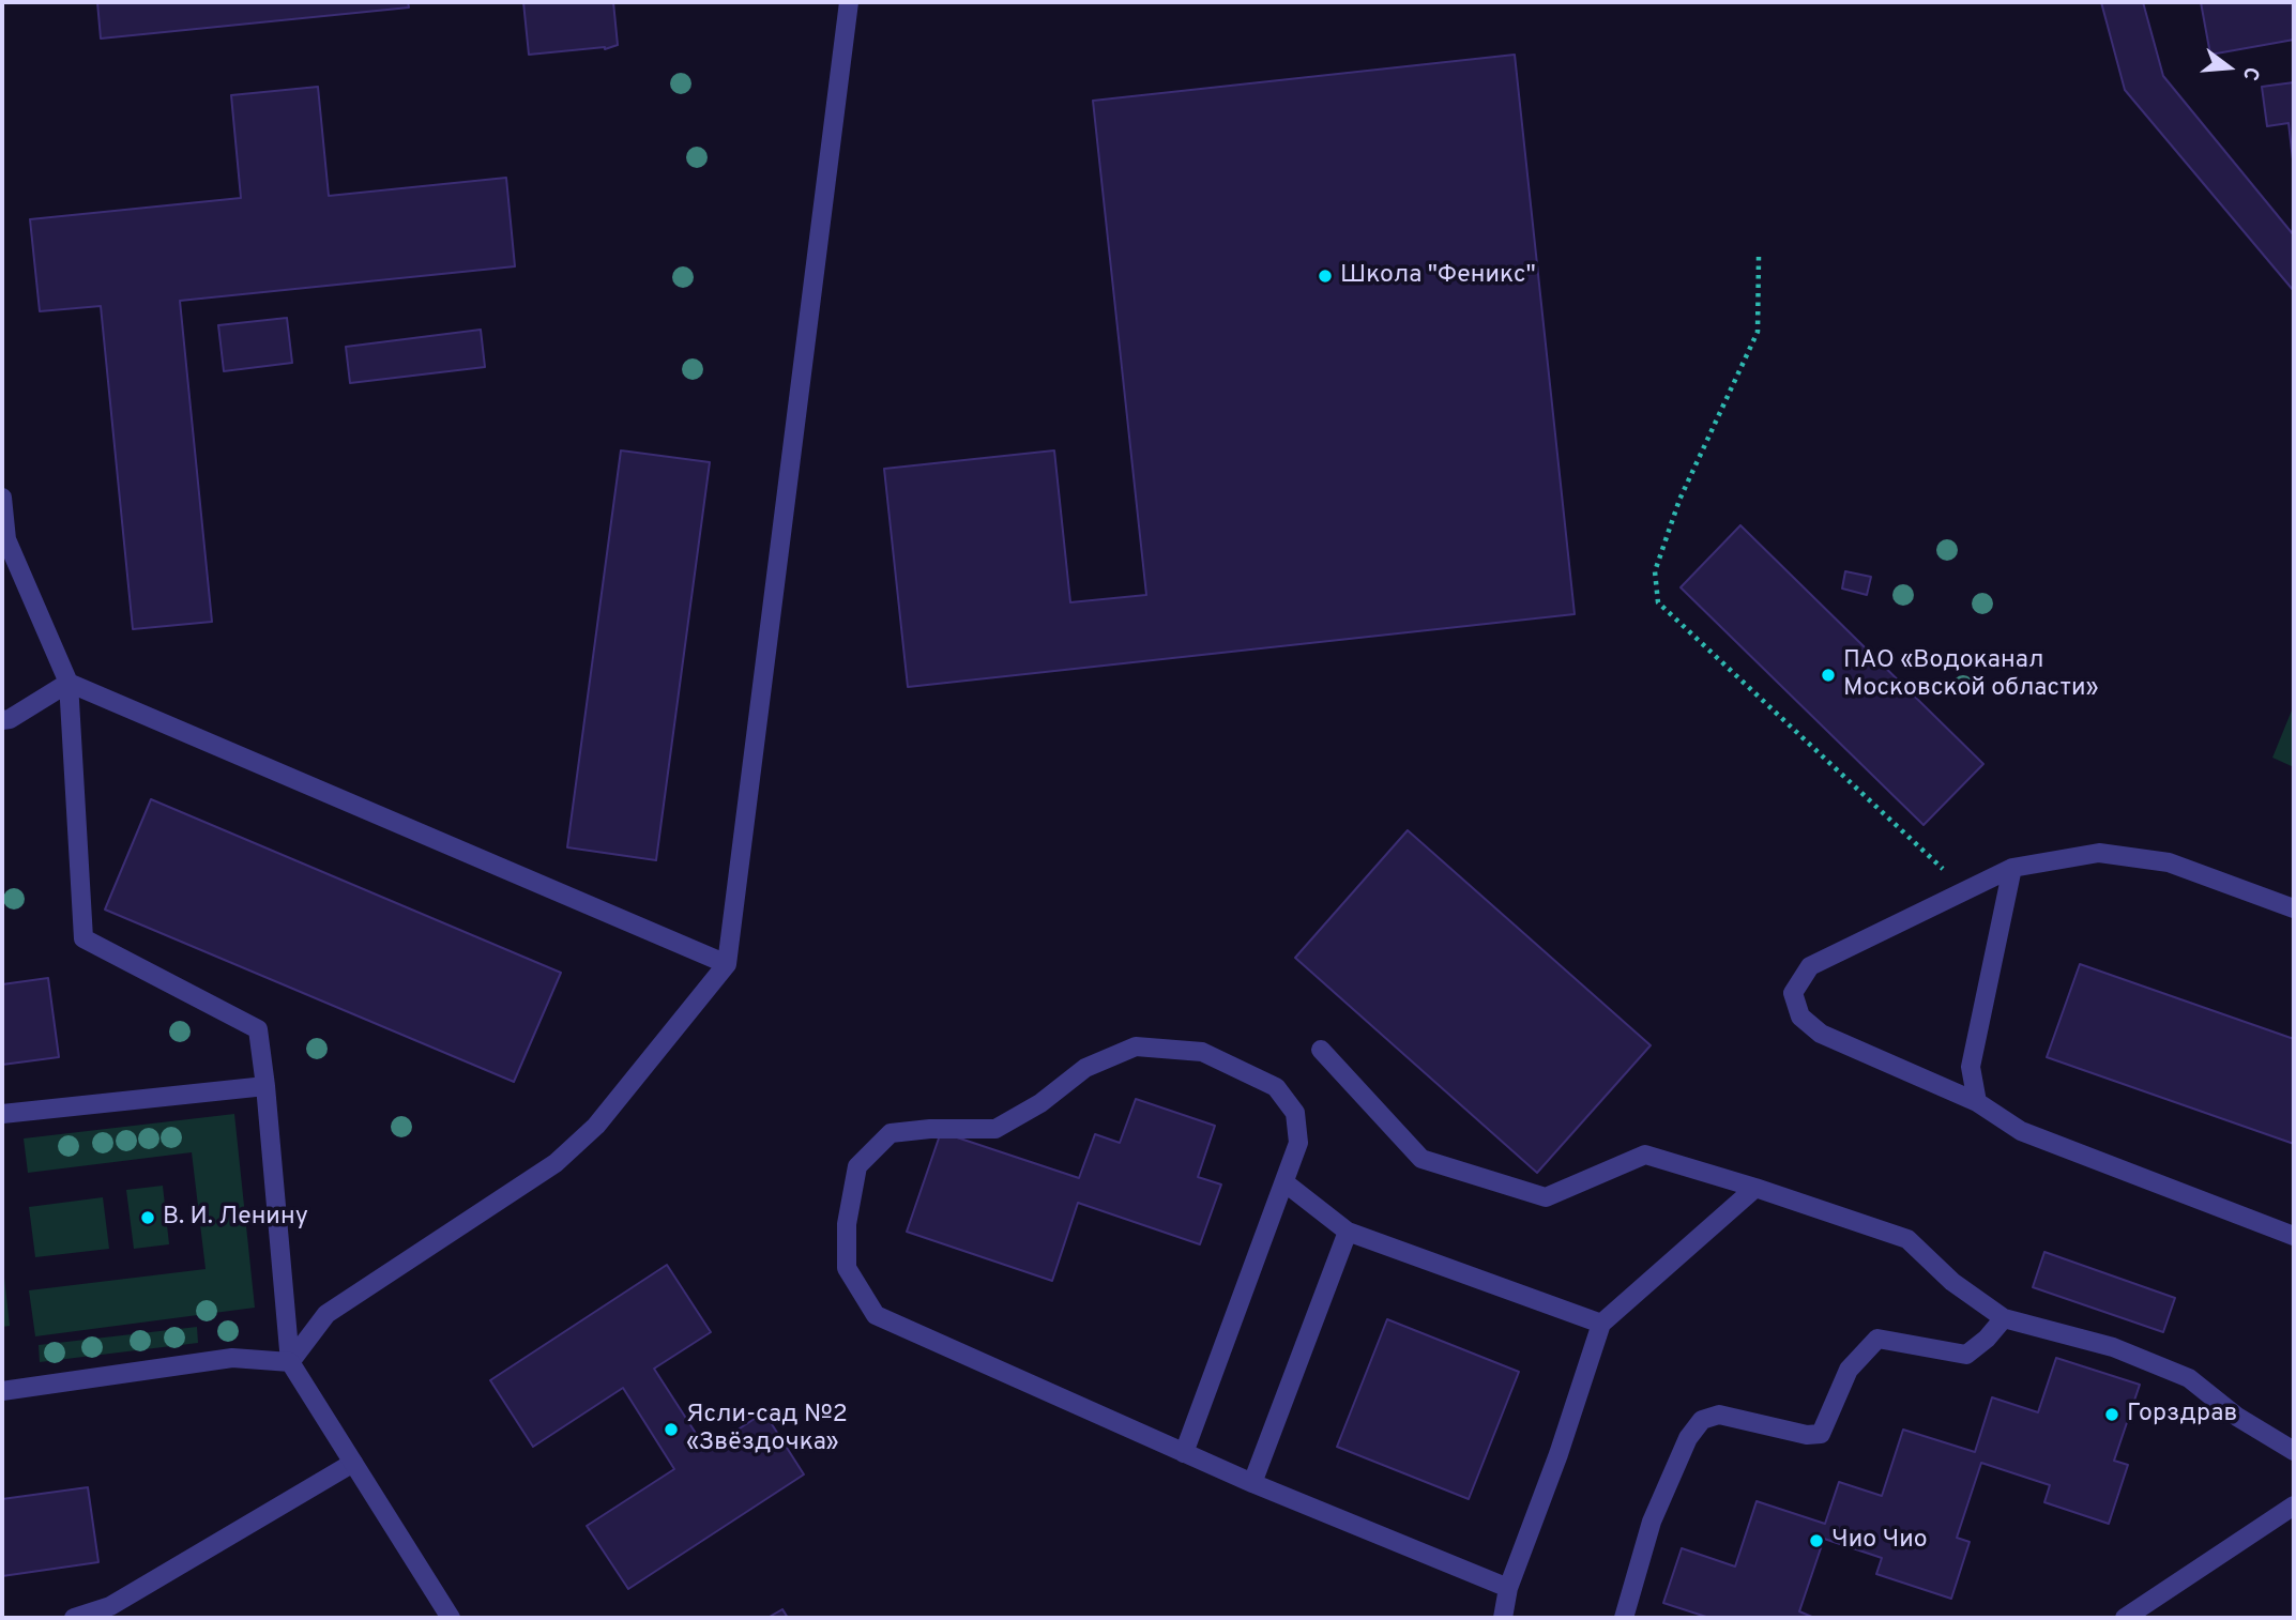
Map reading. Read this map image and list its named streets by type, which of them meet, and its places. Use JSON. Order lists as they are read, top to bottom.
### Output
{
  "places": [
    "Школа \"Феникс\"",
    "ПАО «Водоканал Московской области»",
    "В. И. Ленину",
    "Горздрав",
    "Ясли-сад №2 «Звёздочка»",
    "Чио Чио"
  ],
  "north": "right"
}
